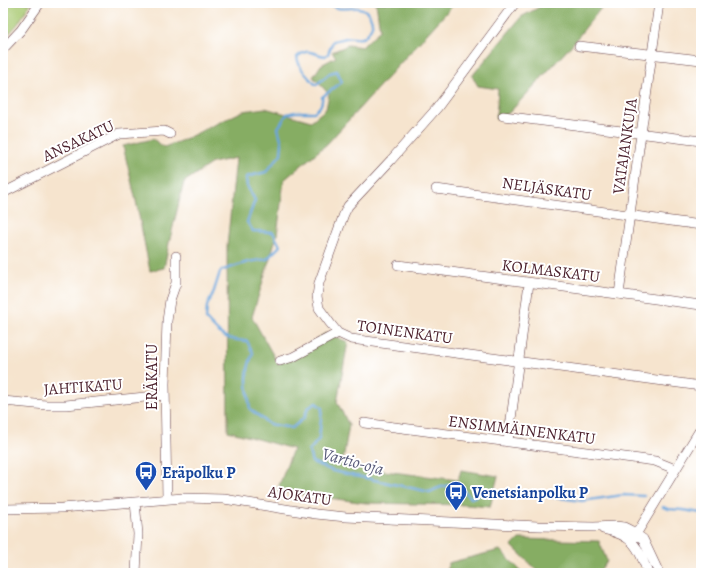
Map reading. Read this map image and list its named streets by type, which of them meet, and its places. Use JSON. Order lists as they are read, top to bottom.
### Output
{
  "streets": {
    "street": [
      "ANSAKATU",
      "VATAJANKUJA",
      "NELJÄSKATU",
      "KOLMASKATU",
      "TOINENKATU",
      "ERÄKATU",
      "JAHTIKATU",
      "ENSIMMÄINENKATU",
      "AJOKATU"
    ]
  },
  "crossings": [
    ["VATAJANKUJA", "NELJÄSKATU"],
    ["VATAJANKUJA", "KOLMASKATU"],
    ["ERÄKATU", "JAHTIKATU"],
    ["ERÄKATU", "AJOKATU"]
  ],
  "water": ["Vartio-oja"],
  "places": {
    "bus stop": ["Eräpolku P", "Venetsianpolku P"]
  }
}
